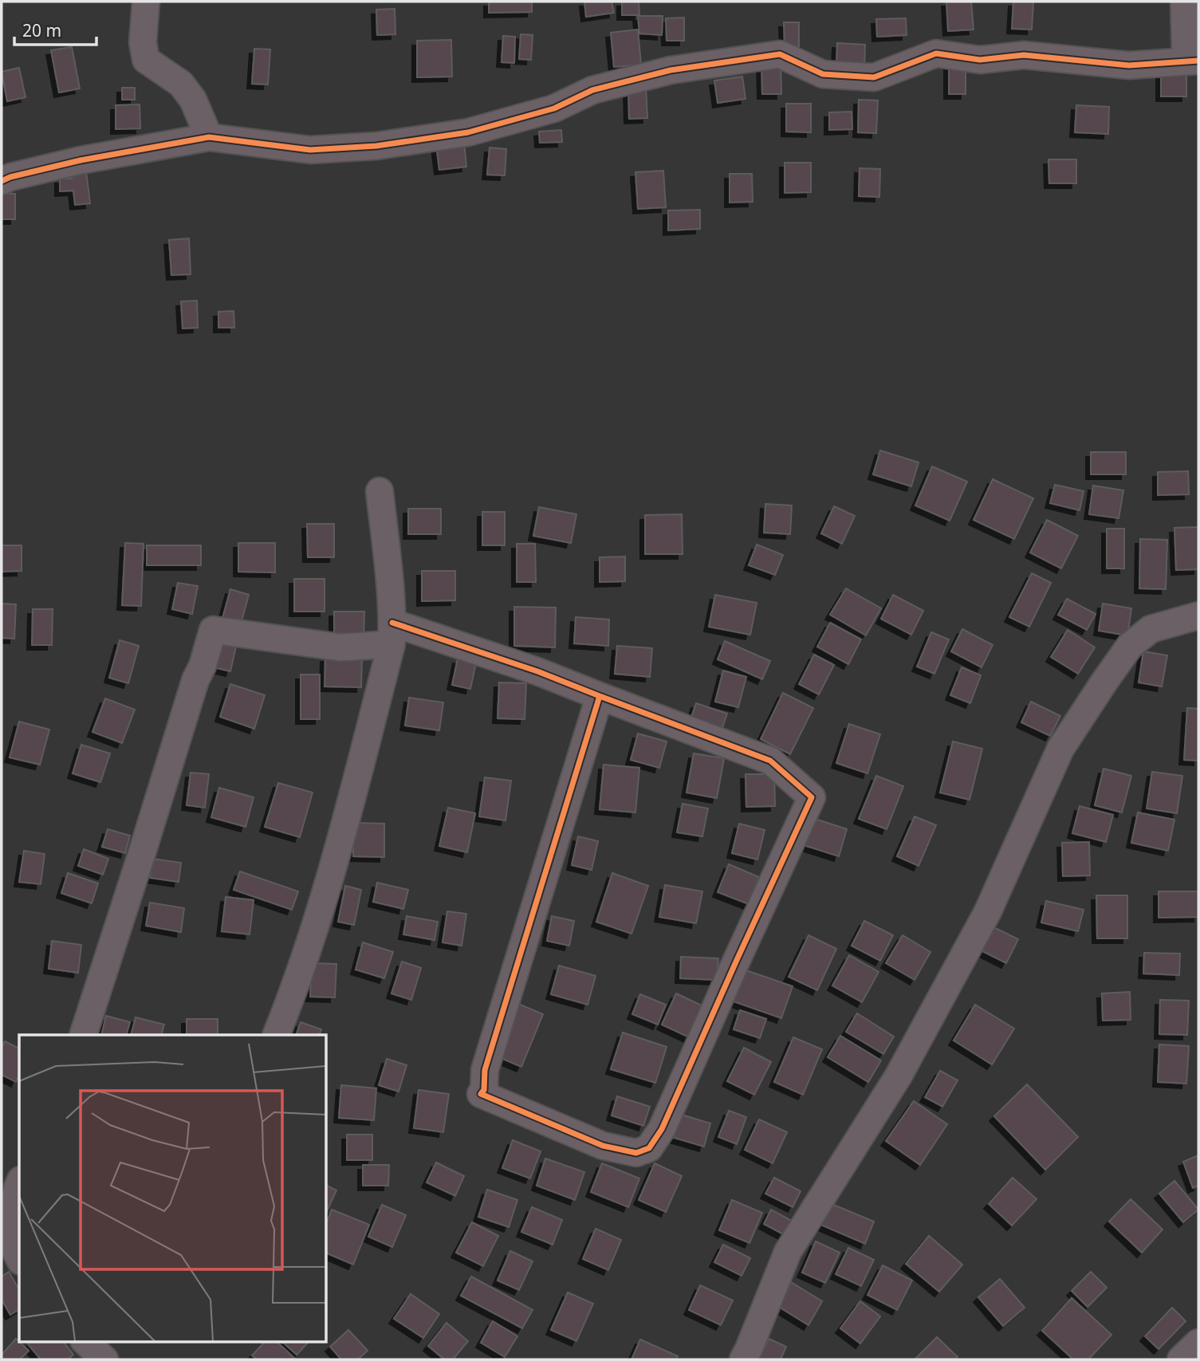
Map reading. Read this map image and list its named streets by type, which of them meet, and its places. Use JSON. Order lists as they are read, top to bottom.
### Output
{
  "scale_bar": "20 m"
}
